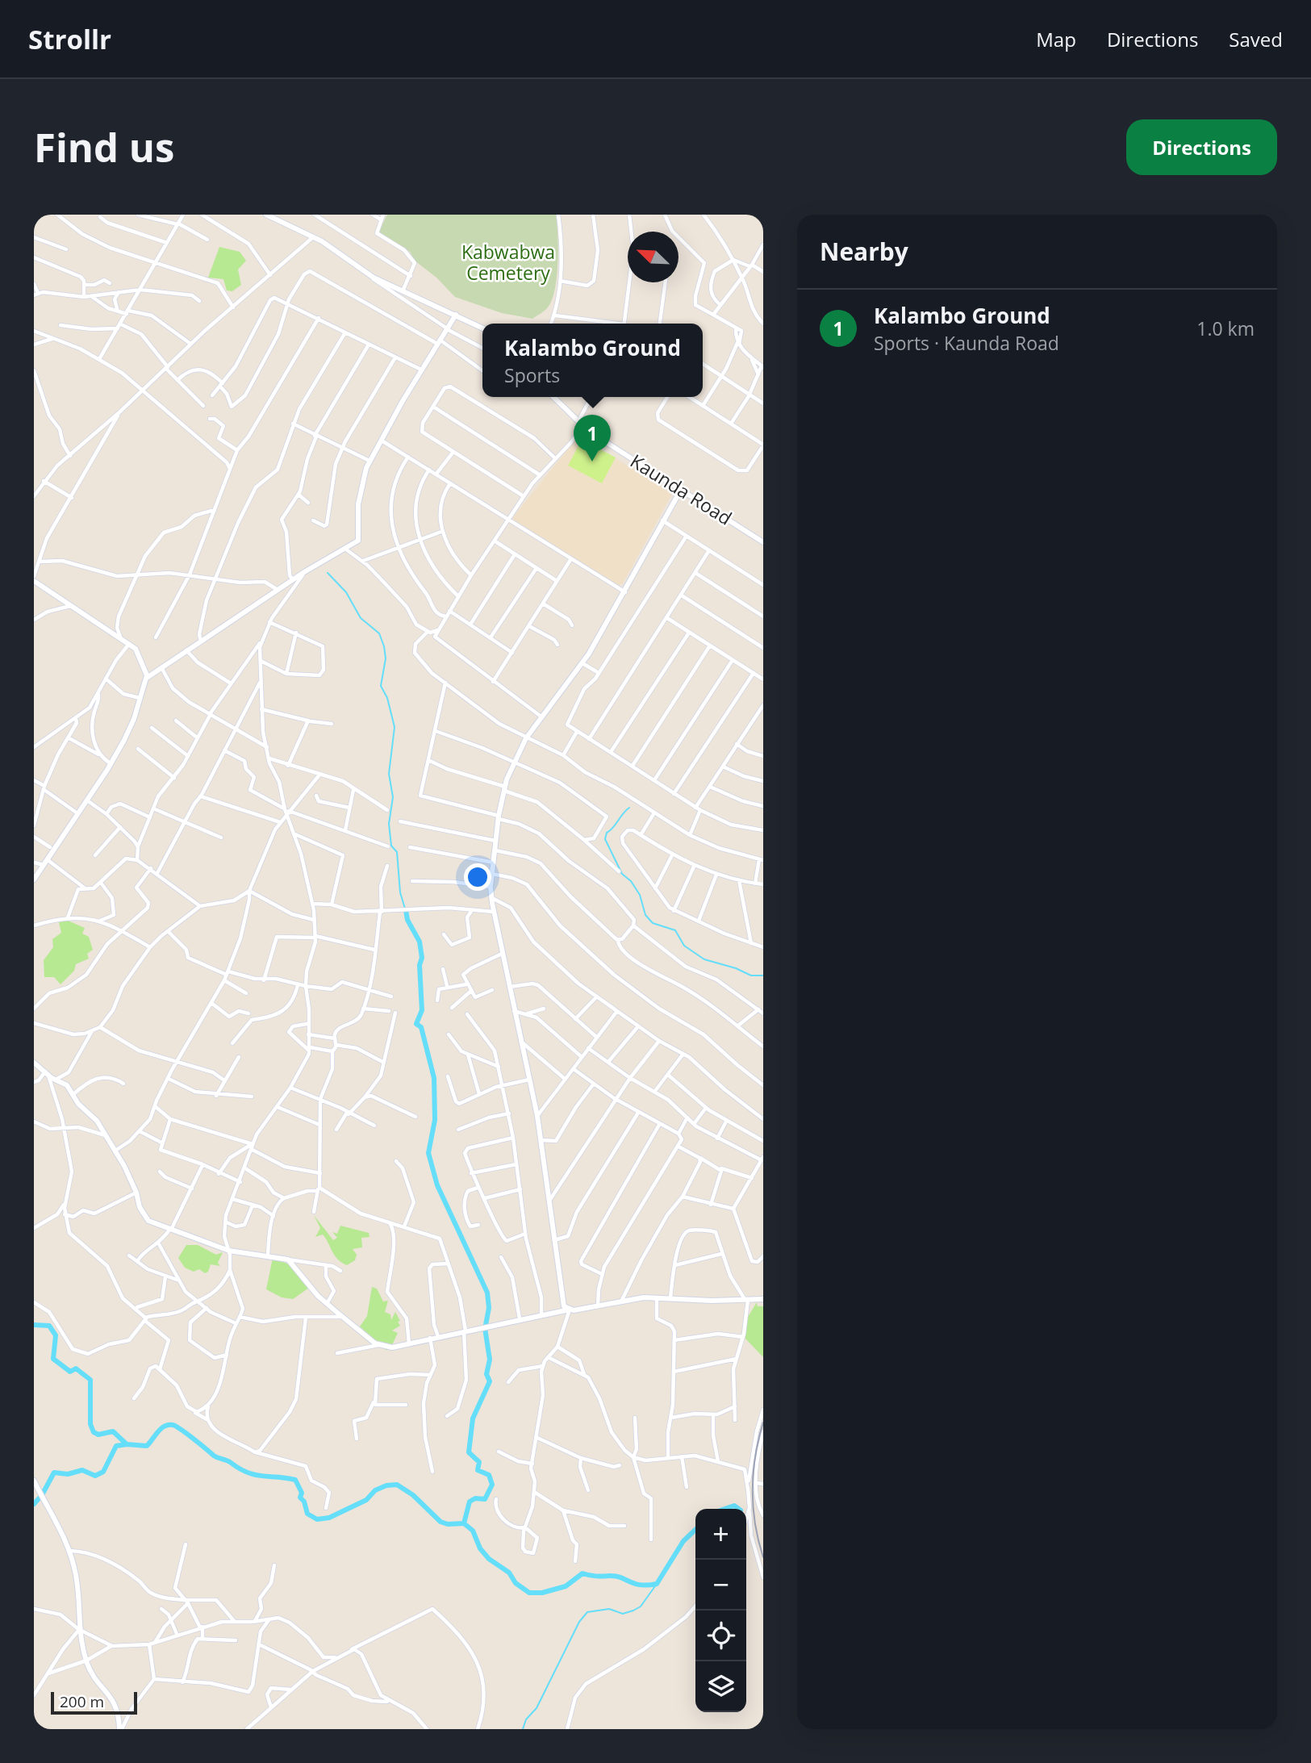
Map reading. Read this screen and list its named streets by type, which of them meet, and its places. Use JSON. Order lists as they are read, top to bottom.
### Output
{
  "streets": {
    "street": ["Kaunda Road"]
  },
  "parks": ["Kabwabwa Cemetery"],
  "scale_bar": "200 m",
  "north": "top left",
  "page": {
    "header": "Strollr",
    "nav": ["Map", "Directions", "Saved"],
    "buttons": "Directions",
    "title": "Find us",
    "heading": "Nearby",
    "list": [
      {
        "mark": "1",
        "name": "Kalambo Ground",
        "note": "Sports · Kaunda Road",
        "value": "1.0 km"
      }
    ],
    "popup": ["Kalambo Ground", "Sports"],
    "pins": "1",
    "map_buttons": ["+", "−"],
    "scale": "200 m"
  }
}
